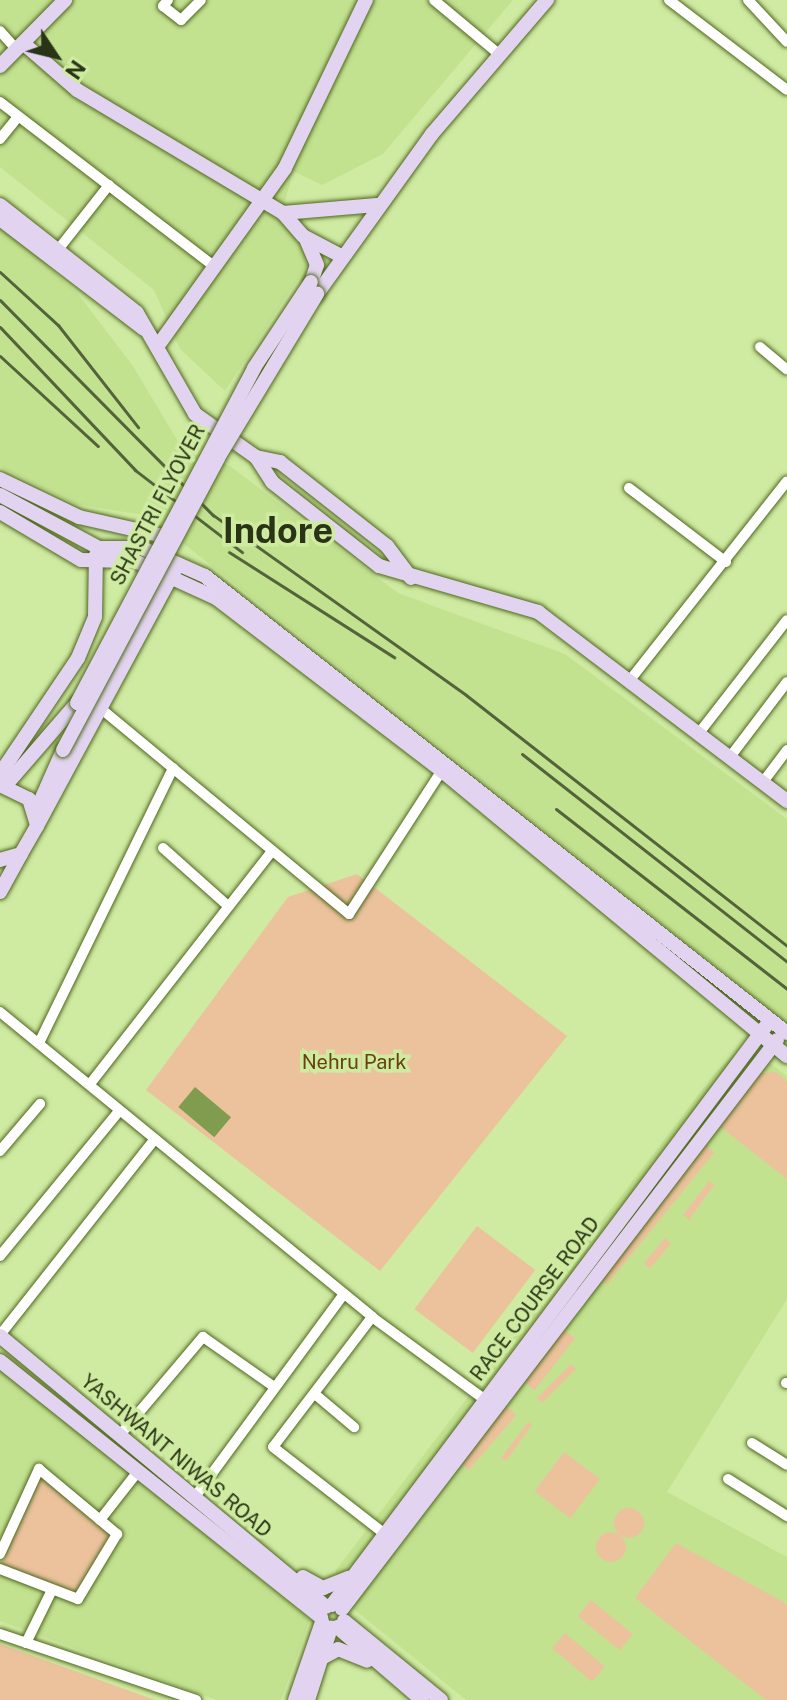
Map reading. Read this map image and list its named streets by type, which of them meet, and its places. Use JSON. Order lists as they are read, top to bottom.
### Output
{
  "streets": {
    "street": ["SHASTRI FLYOVER", "RACE COURSE ROAD", "YASHWANT NIWAS ROAD"]
  },
  "crossings": [
    ["RACE COURSE ROAD", "YASHWANT NIWAS ROAD"]
  ],
  "districts": ["Indore"],
  "parks": ["Nehru Park"],
  "north": "bottom right"
}
